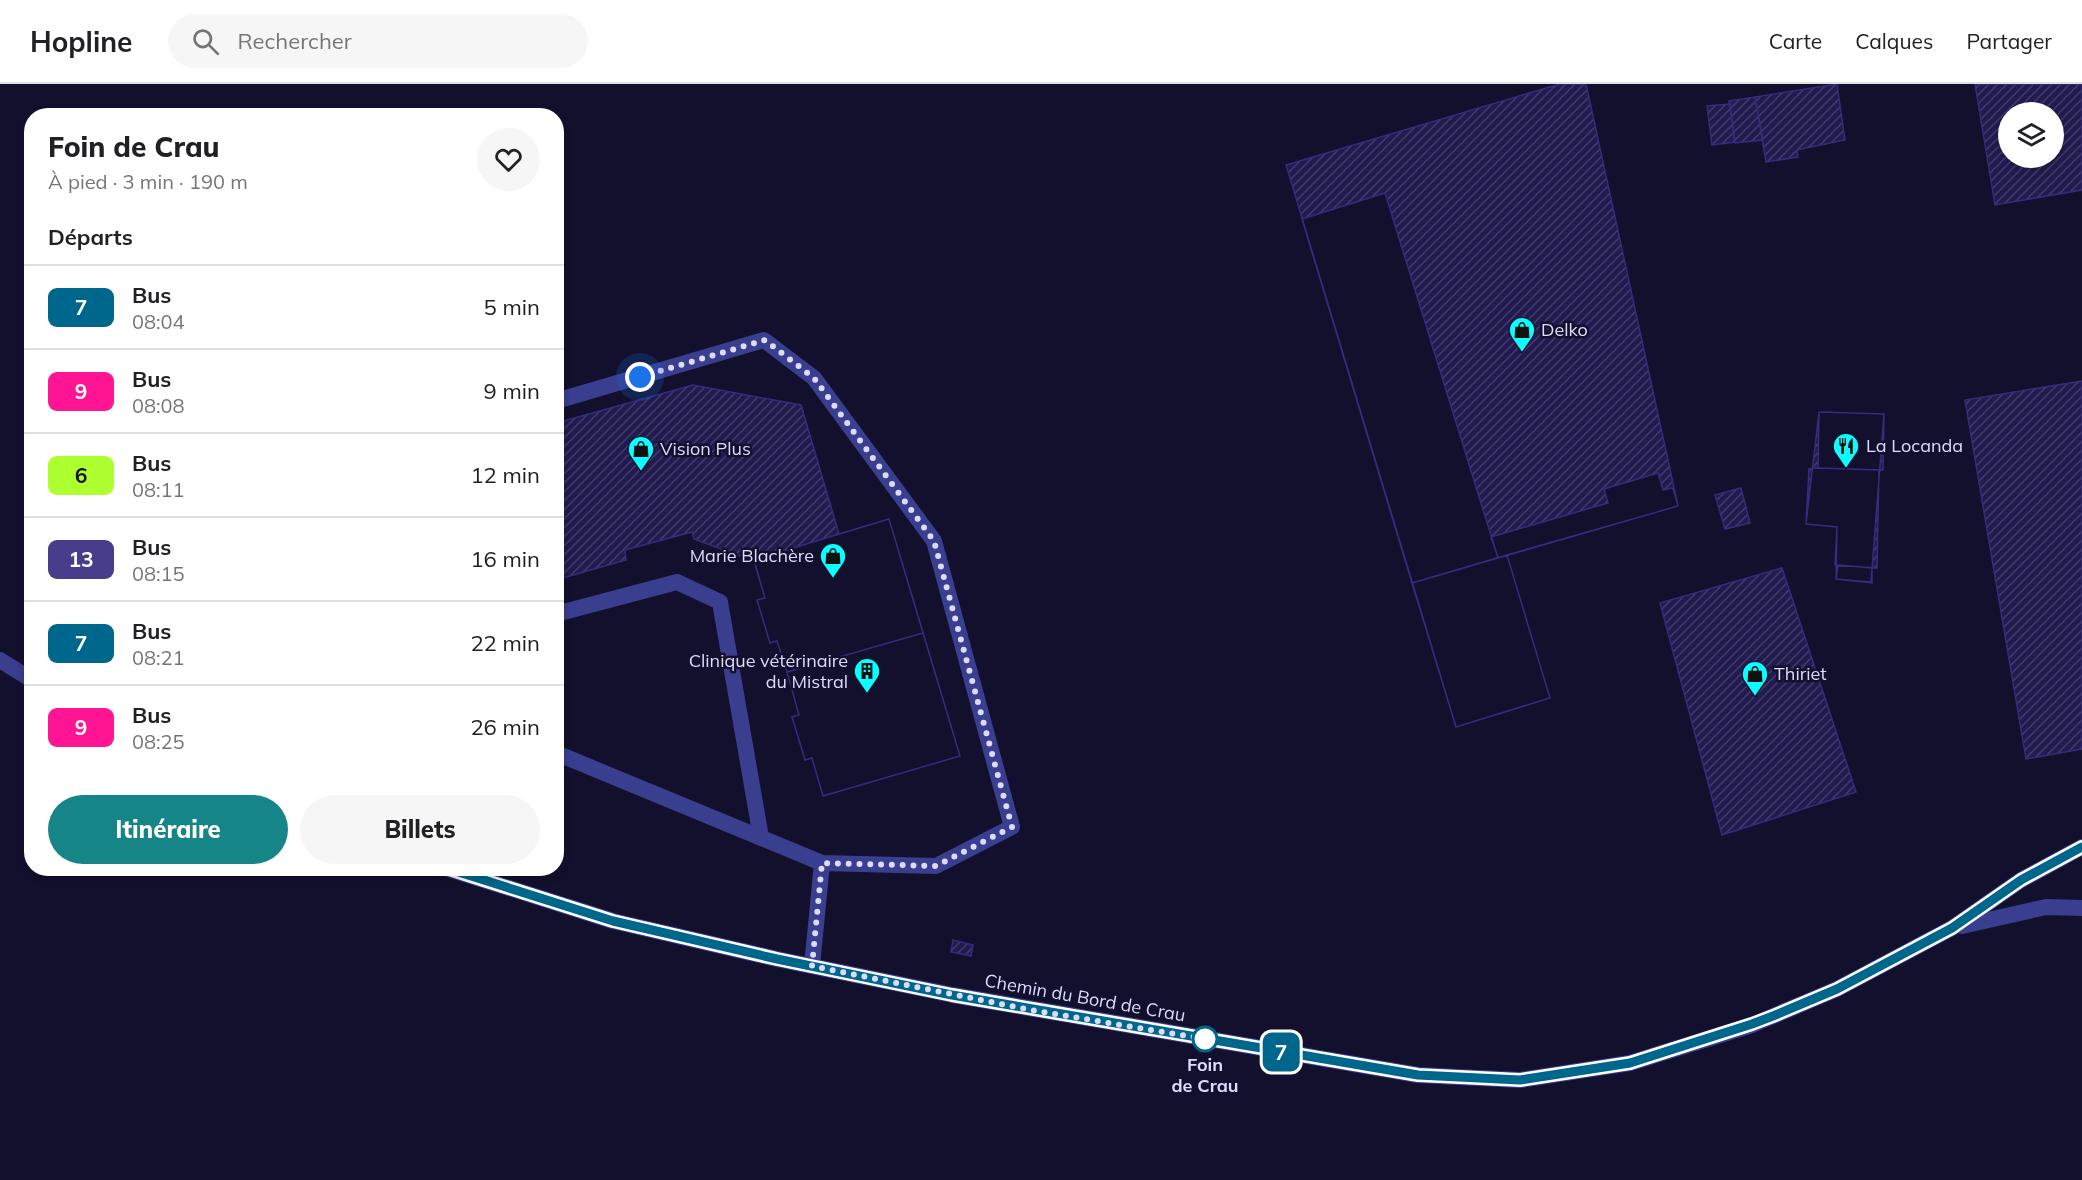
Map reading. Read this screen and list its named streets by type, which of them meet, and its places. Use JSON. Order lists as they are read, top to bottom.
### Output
{
  "streets": {
    "street": ["Chemin du Bord de Crau"]
  },
  "places": {
    "shop": [
      "Delko",
      "Vision Plus",
      "Marie Blachère",
      "Thiriet"
    ],
    "restaurant": ["La Locanda"],
    "building": ["Clinique vétérinaire du Mistral"],
    "other": ["Foin de Crau"]
  },
  "lines": ["bus line 7"],
  "page": {
    "header": "Hopline",
    "search": "Rechercher",
    "nav": ["Carte", "Calques", "Partager"],
    "on_map": "7",
    "heading": [
      ["Foin de Crau", "À pied · 3 min · 190 m"],
      "Départs"
    ],
    "list": [
      {
        "mark": "7",
        "name": "Bus",
        "note": "08:04",
        "value": "5 min"
      },
      {
        "mark": "9",
        "name": "Bus",
        "note": "08:08",
        "value": "9 min"
      },
      {
        "mark": "6",
        "name": "Bus",
        "note": "08:11",
        "value": "12 min"
      },
      {
        "mark": "13",
        "name": "Bus",
        "note": "08:15",
        "value": "16 min"
      },
      {
        "mark": "7",
        "name": "Bus",
        "note": "08:21",
        "value": "22 min"
      },
      {
        "mark": "9",
        "name": "Bus",
        "note": "08:25",
        "value": "26 min"
      }
    ],
    "buttons": ["Itinéraire", "Billets"]
  }
}
